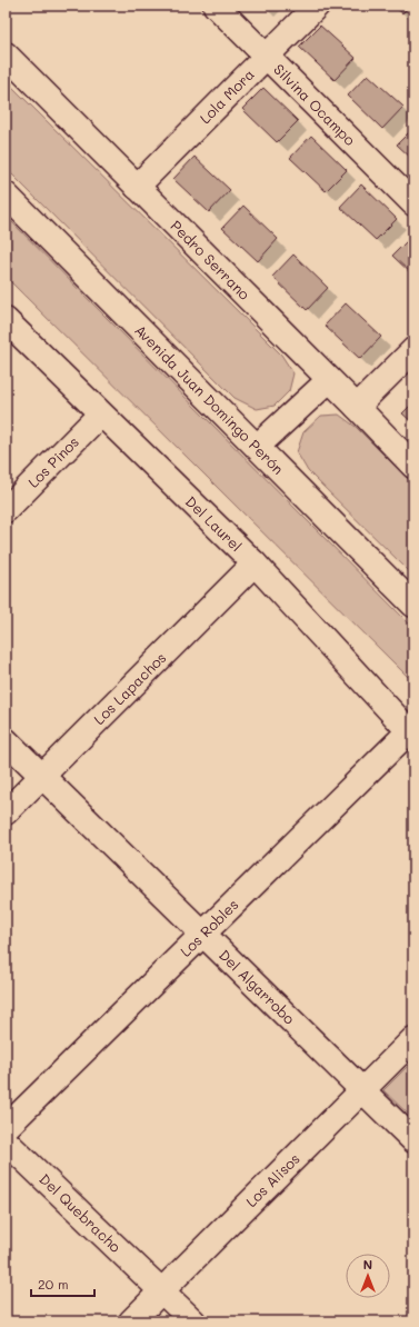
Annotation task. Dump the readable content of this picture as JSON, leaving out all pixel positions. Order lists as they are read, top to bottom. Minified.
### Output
{"streets":{"street":["Lola Mora","Silvina Ocampo","Pedro Serrano","Avenida Juan Domingo Perón","Los Pinos","Del Laurel","Los Lapachos","Los Robles","Del Algarrobo","Los Alisos","Del Quebracho"]},"crossings":[["Lola Mora","Silvina Ocampo"],["Lola Mora","Pedro Serrano"],["Los Pinos","Del Laurel"],["Del Laurel","Los Lapachos"],["Del Laurel","Los Robles"],["Los Lapachos","Del Algarrobo"],["Los Robles","Del Algarrobo"],["Del Algarrobo","Los Alisos"],["Los Alisos","Del Quebracho"]],"scale_bar":"20 m","north":"top"}
